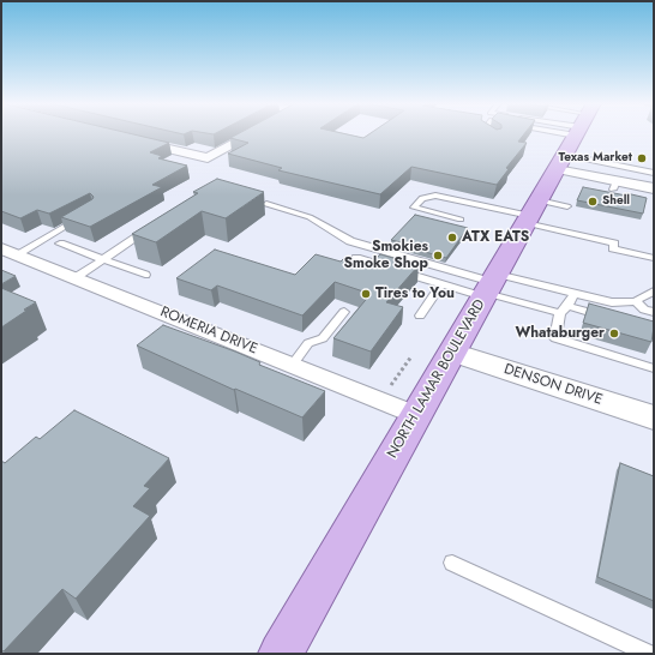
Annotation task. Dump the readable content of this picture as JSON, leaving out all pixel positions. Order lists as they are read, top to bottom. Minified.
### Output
{"streets":{"main road":["NORTH LAMAR BOULEVARD"],"street":["ROMERIA DRIVE","DENSON DRIVE"]},"crossings":[["ROMERIA DRIVE","NORTH LAMAR BOULEVARD"],["NORTH LAMAR BOULEVARD","DENSON DRIVE"]],"places":["Texas Market","Shell","ATX EATS","Smokies Smoke Shop","Tires to You","Whataburger"]}
